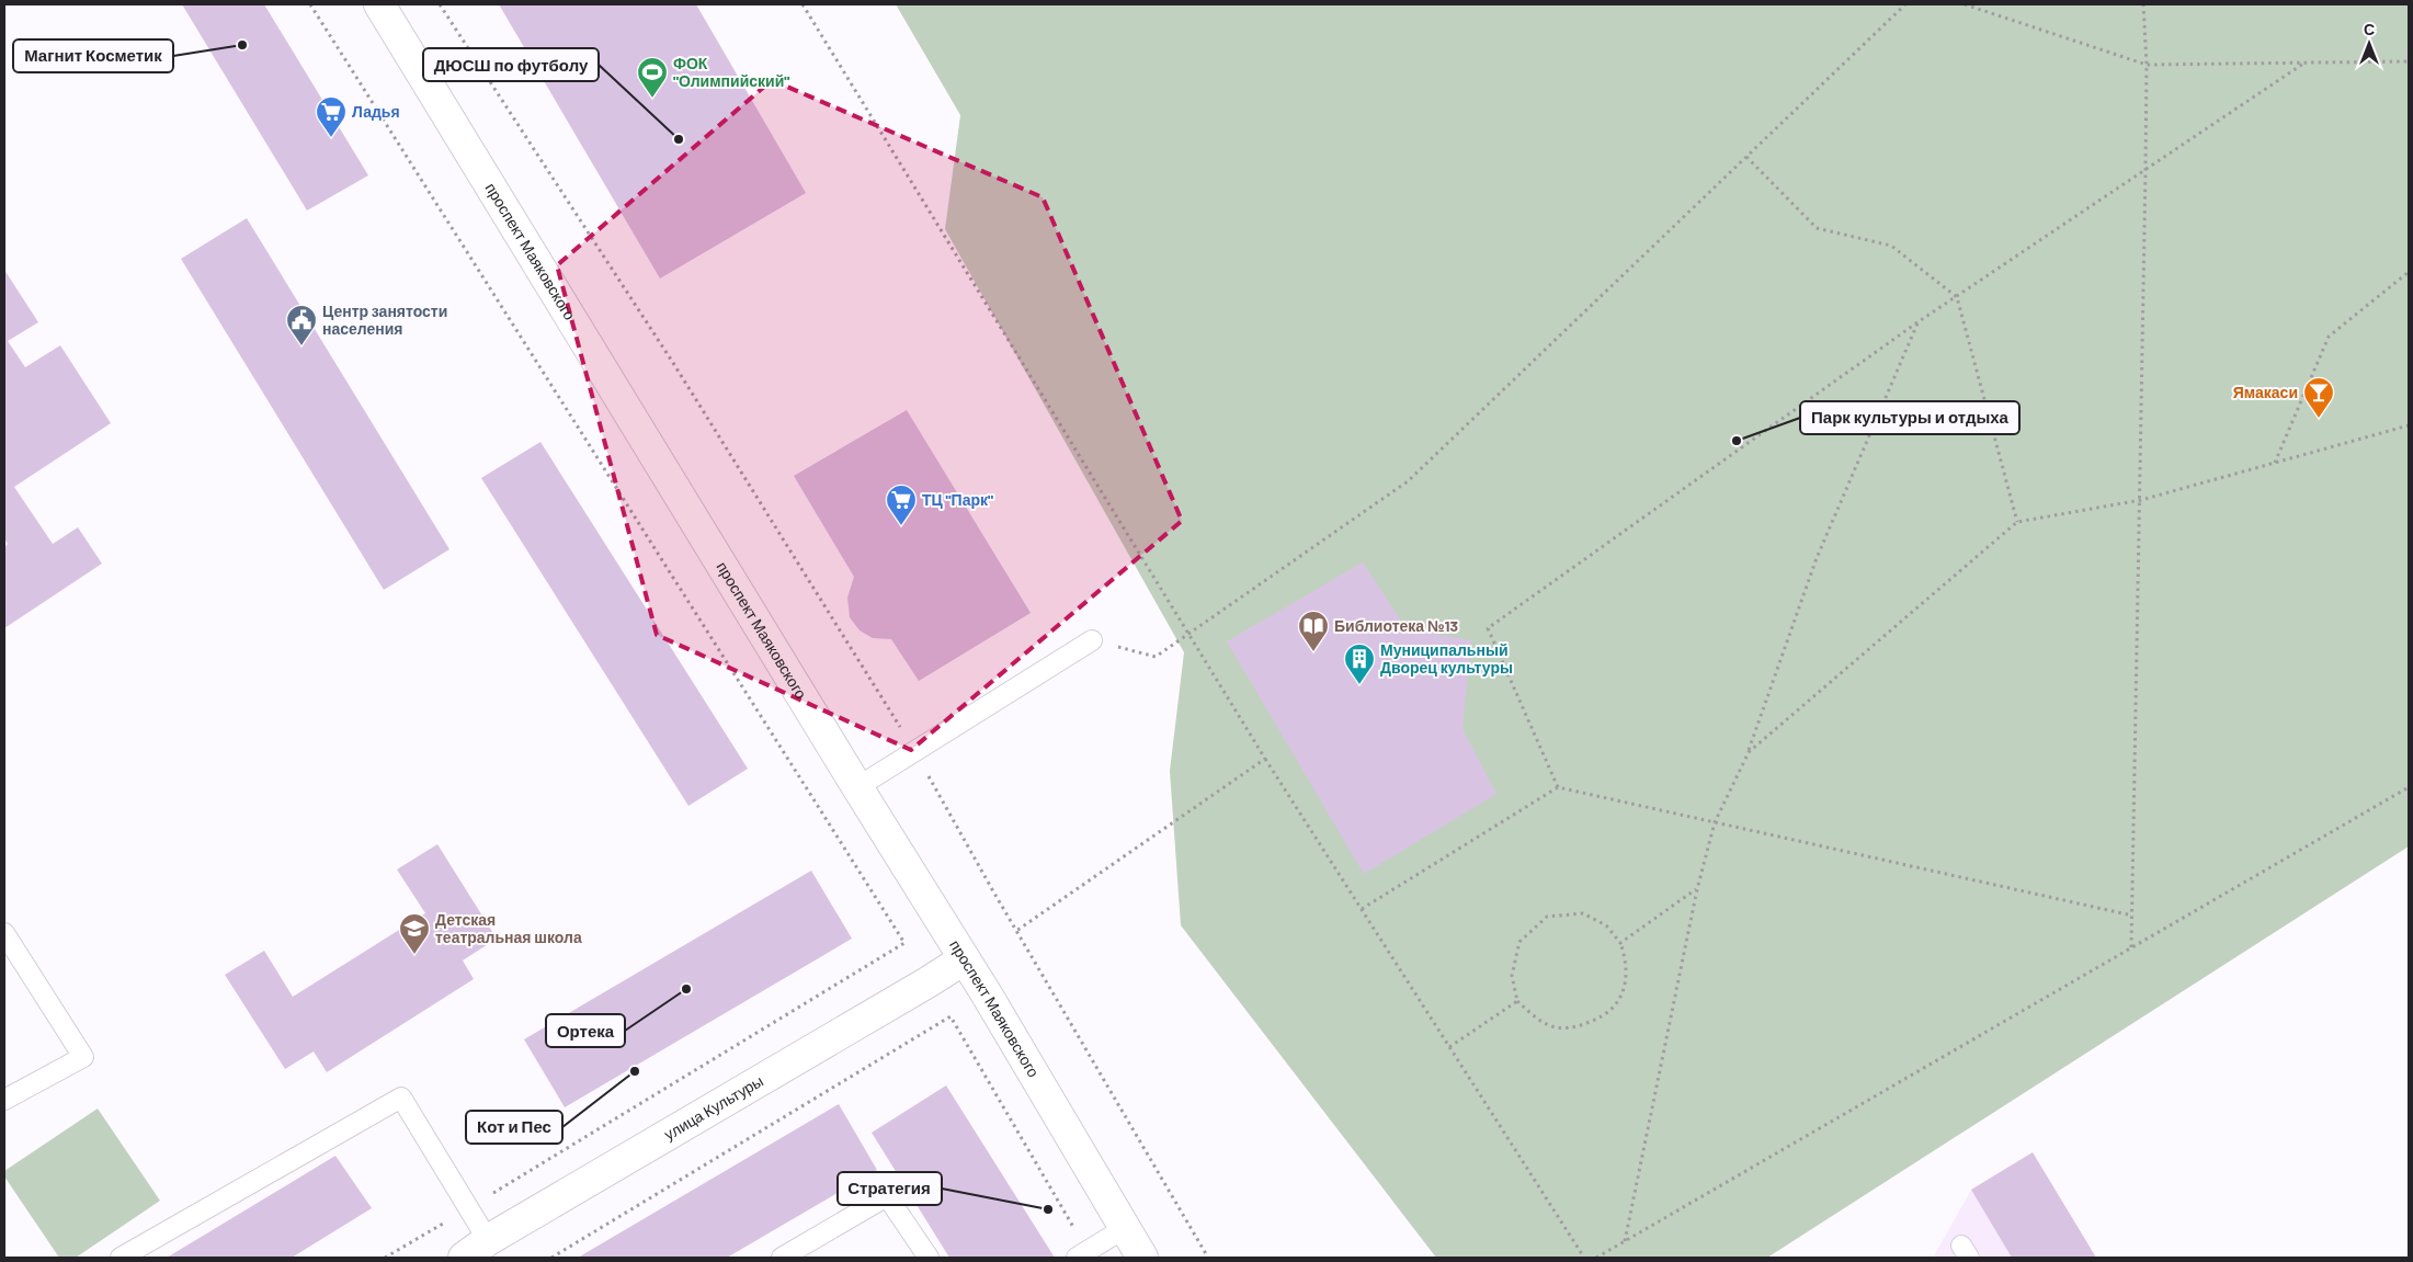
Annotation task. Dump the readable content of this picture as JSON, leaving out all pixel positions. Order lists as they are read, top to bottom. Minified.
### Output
{"streets":{"street":["проспект Маяковского","улица Культуры"]},"crossings":[["проспект Маяковского","улица Культуры"]],"places":{"other":["Магнит Косметик","ДЮСШ по футболу","Парк культуры и отдыха","Ортека","Кот и Пес","Стратегия"],"sports":["ФОК \"Олимпийский\""],"supermarket":["Ладья","ТЦ \"Парк\""],"public building":["Центр занятости населения"],"bar":["Ямакаси"],"library":["Библиотека №13"],"building":["Муниципальный Дворец культуры"],"school or university":["Детская театральная школа"]},"north":"top"}
